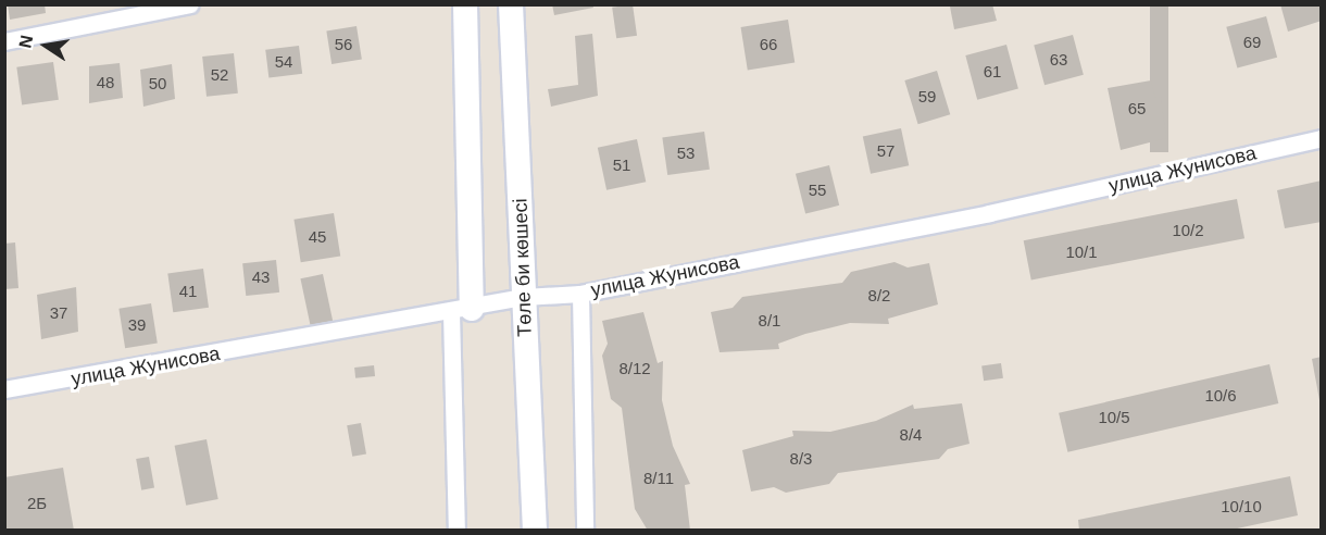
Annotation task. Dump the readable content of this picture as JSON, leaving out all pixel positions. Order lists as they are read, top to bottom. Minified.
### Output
{"streets":{"main road":["Төле би көшесі"],"street":["улица Жунисова"]},"crossings":[["улица Жунисова","Төле би көшесі"]],"house_numbers":["69","56","66","63","54","61","52","48","50","59","65","57","53","51","55","10/2","45","10/1","43","41","8/2","37","8/1","39","8/12","10/6","10/5","8/4","8/3","8/11","2Б","10/10"],"north":"left"}
